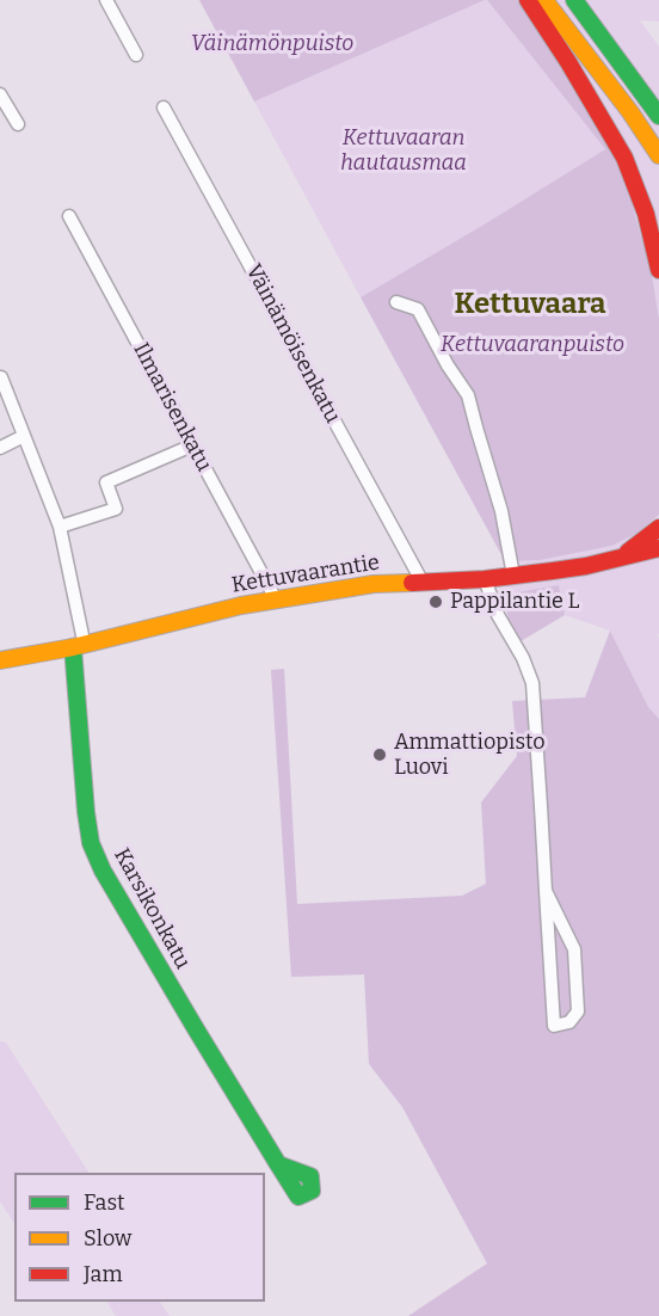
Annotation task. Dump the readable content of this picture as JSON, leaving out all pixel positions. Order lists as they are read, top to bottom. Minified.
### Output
{"streets":{"main road":["Kettuvaarantie","Karsikonkatu"],"street":["Väinämöisenkatu","Ilmarisenkatu"]},"crossings":[["Väinämöisenkatu","Kettuvaarantie"],["Ilmarisenkatu","Kettuvaarantie"],["Kettuvaarantie","Karsikonkatu"]],"districts":["Kettuvaara"],"parks":["Väinämönpuisto","Kettuvaaran hautausmaa","Kettuvaaranpuisto"],"places":["Pappilantie L","Ammattiopisto Luovi"],"legend":["Fast","Slow","Jam"]}
